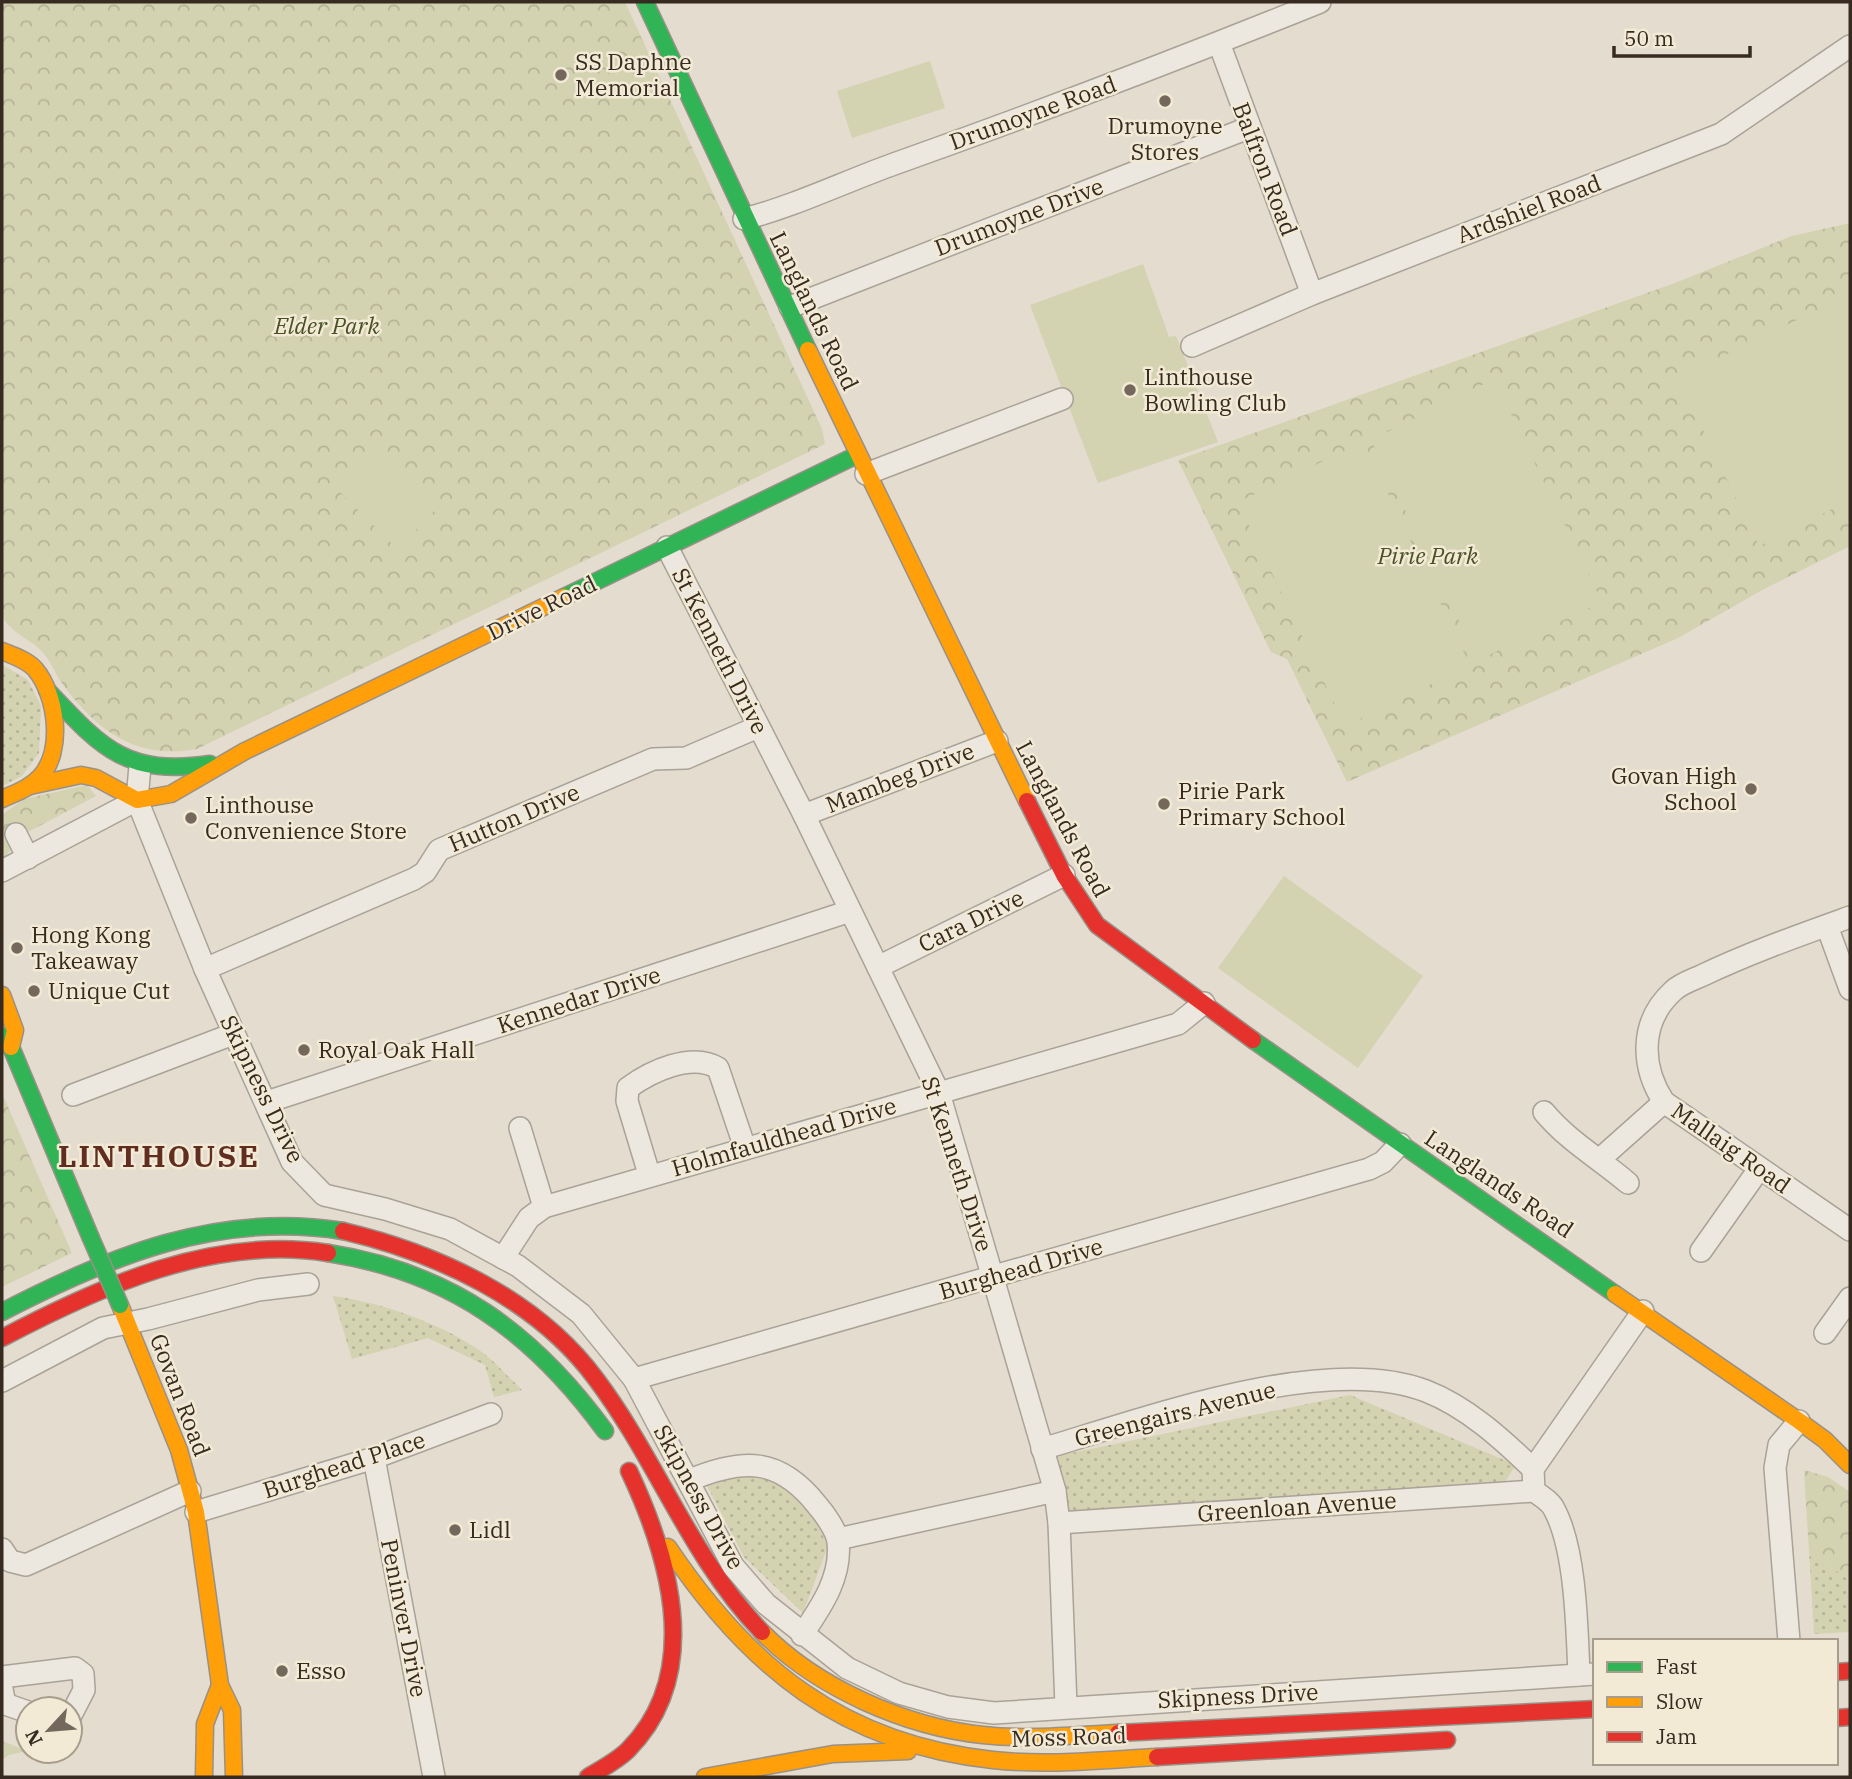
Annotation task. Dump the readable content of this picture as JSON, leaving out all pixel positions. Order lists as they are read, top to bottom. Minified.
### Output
{"streets":{"street":["Drumoyne Road","Balfron Road","Ardshiel Road","Drumoyne Drive","Langlands Road","Drive Road","St Kenneth Drive","Mambeg Drive","Hutton Drive","Cara Drive","Kennedar Drive","Skipness Drive","Holmfauldhead Drive","Mallaig Road","Burghead Drive","Govan Road","Greengairs Avenue","Burghead Place","Greenloan Avenue","Peninver Drive","Moss Road"]},"crossings":[["Drumoyne Road","Balfron Road"],["Drumoyne Road","Langlands Road"],["Balfron Road","Ardshiel Road"],["Balfron Road","Drumoyne Drive"],["Drumoyne Drive","Langlands Road"],["Langlands Road","Drive Road"],["Langlands Road","Mambeg Drive"],["Langlands Road","Cara Drive"],["Langlands Road","Holmfauldhead Drive"],["Langlands Road","Burghead Drive"],["Drive Road","St Kenneth Drive"],["Drive Road","Skipness Drive"],["St Kenneth Drive","Mambeg Drive"],["St Kenneth Drive","Hutton Drive"],["St Kenneth Drive","Cara Drive"],["St Kenneth Drive","Kennedar Drive"],["St Kenneth Drive","Skipness Drive"],["St Kenneth Drive","Holmfauldhead Drive"],["St Kenneth Drive","Burghead Drive"],["St Kenneth Drive","Greengairs Avenue"],["St Kenneth Drive","Greenloan Avenue"],["Hutton Drive","Skipness Drive"],["Kennedar Drive","Skipness Drive"],["Skipness Drive","Holmfauldhead Drive"],["Skipness Drive","Burghead Drive"],["Govan Road","Burghead Place"],["Burghead Place","Peninver Drive"]],"districts":["LINTHOUSE"],"parks":["Elder Park","Pirie Park"],"places":["SS Daphne Memorial","Drumoyne Stores","Linthouse Bowling Club","Govan High School","Pirie Park Primary School","Linthouse Convenience Store","Hong Kong Takeaway","Unique Cut","Royal Oak Hall","Lidl","Esso"],"legend":["Fast","Slow","Jam"],"scale_bar":"50 m","north":"bottom left"}
